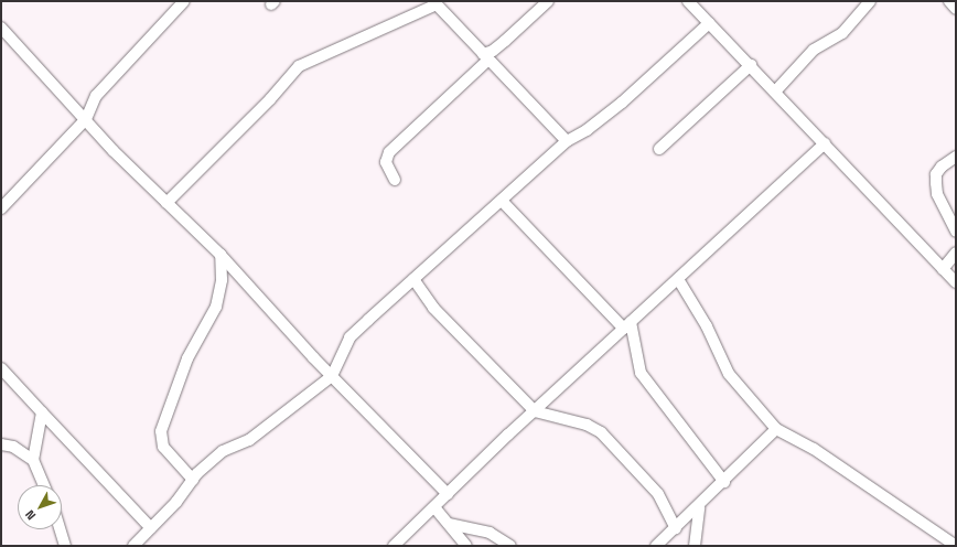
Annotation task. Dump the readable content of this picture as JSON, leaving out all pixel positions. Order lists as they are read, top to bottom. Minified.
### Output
{"north":"bottom left"}
